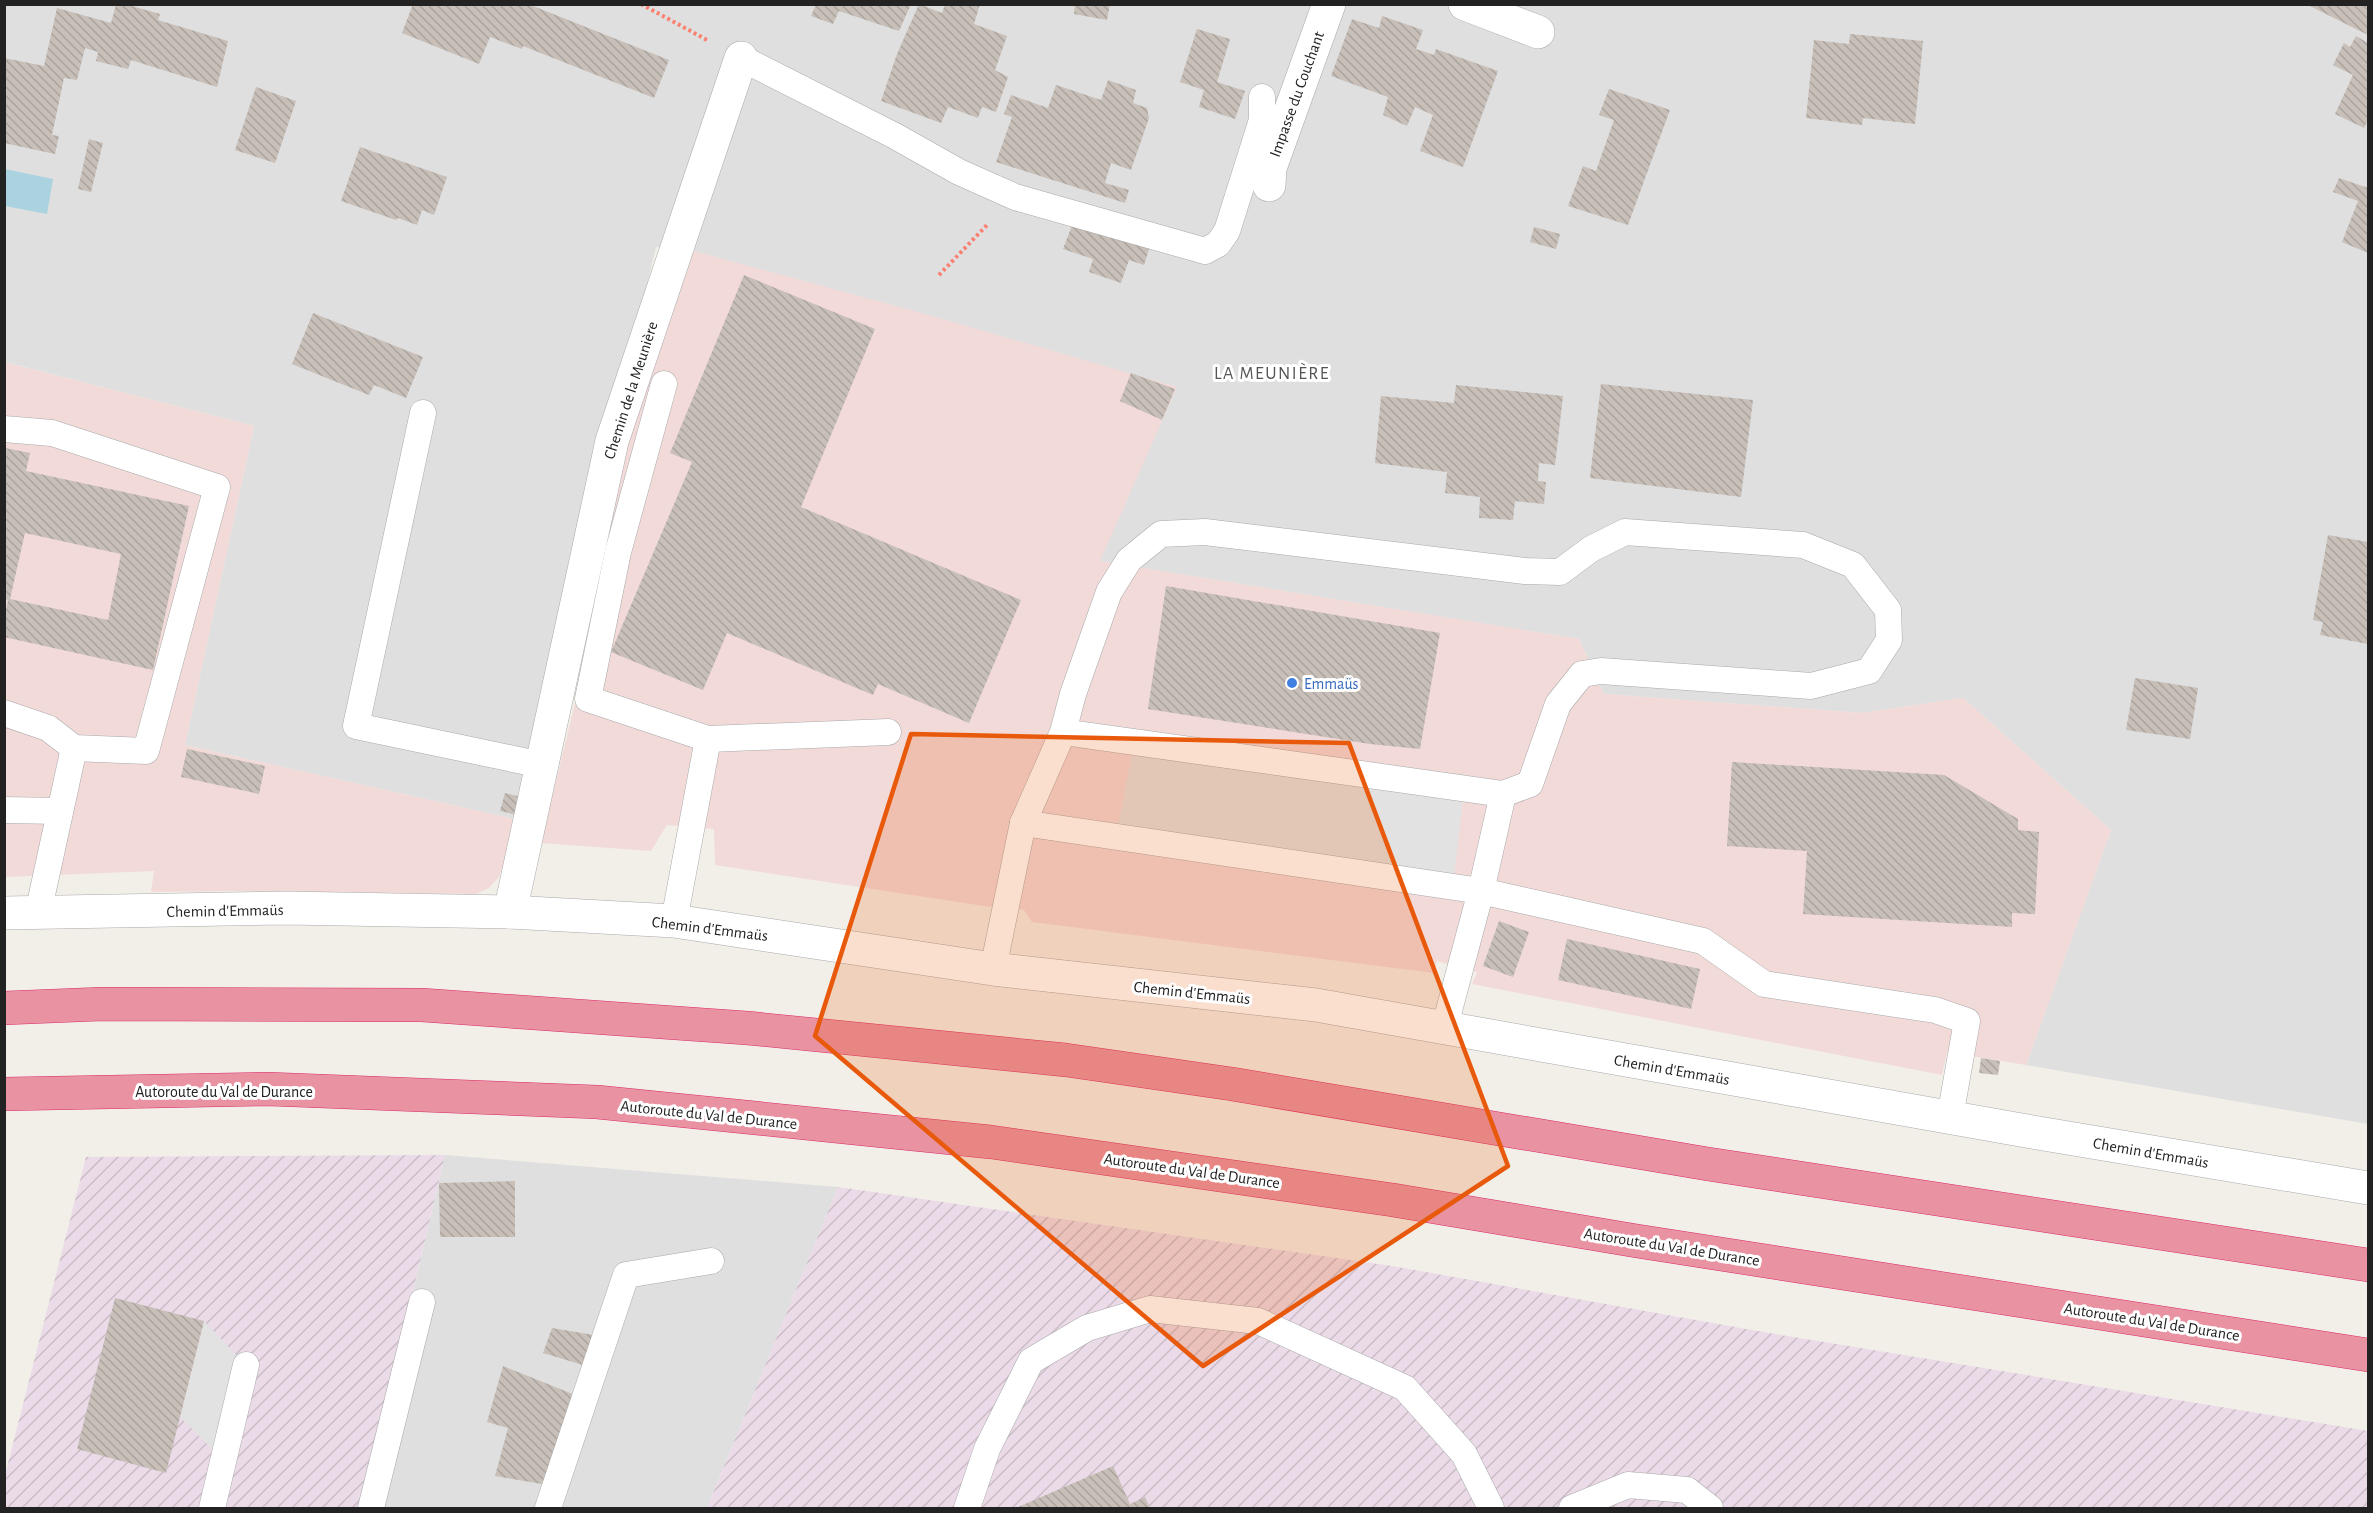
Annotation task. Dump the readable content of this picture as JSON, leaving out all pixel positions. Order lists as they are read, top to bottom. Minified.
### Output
{"streets":{"highway":["Autoroute du Val de Durance"],"street":["Impasse du Couchant","Chemin de la Meunière","Chemin d'Emmaüs"]},"crossings":[["Chemin de la Meunière","Chemin d'Emmaüs"]],"districts":["LA MEUNIÈRE"],"places":["Emmaüs"]}
